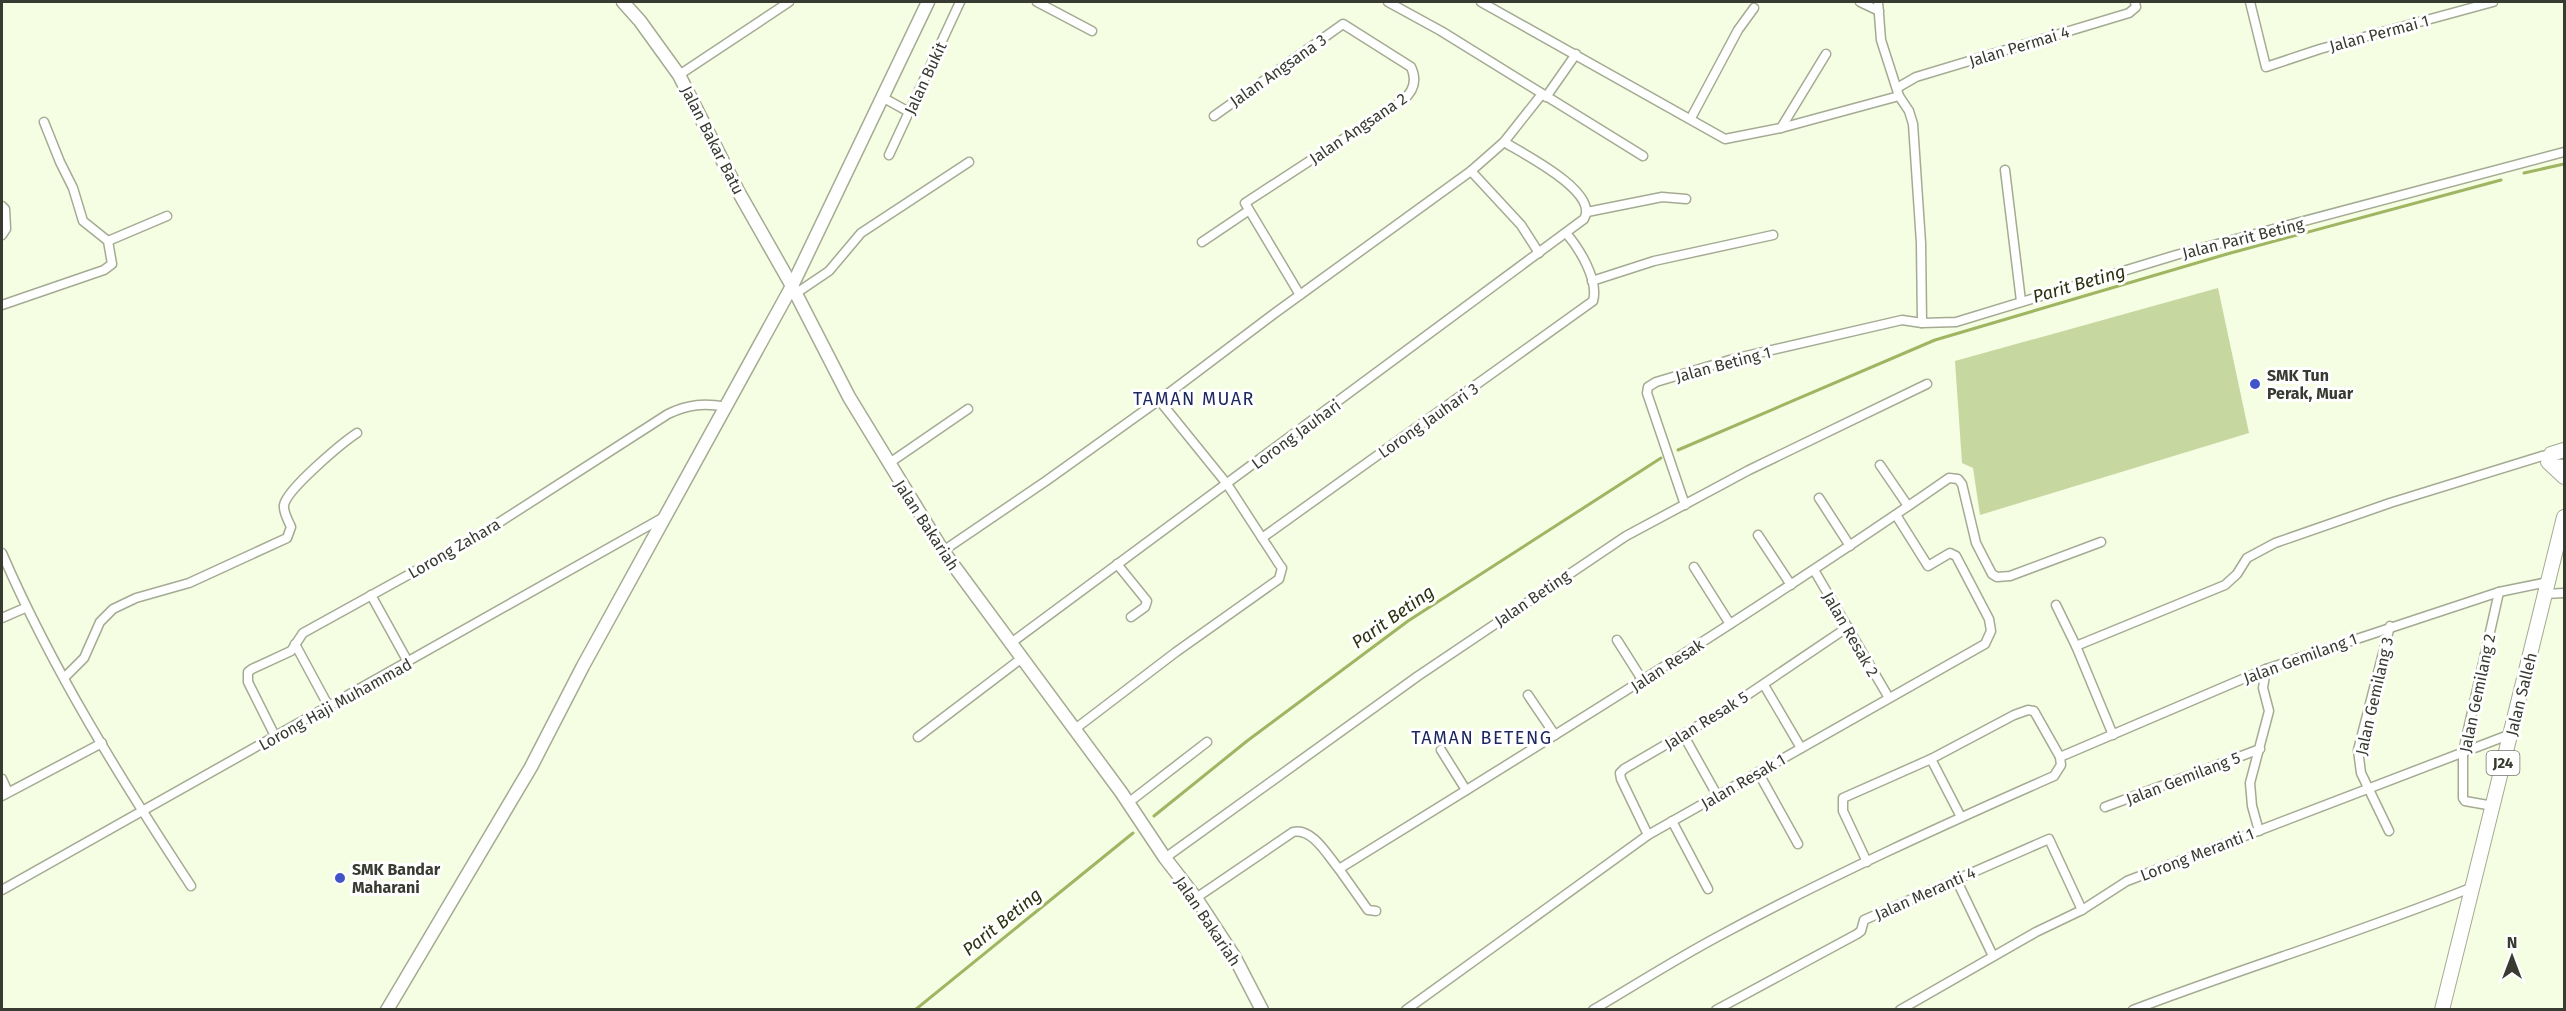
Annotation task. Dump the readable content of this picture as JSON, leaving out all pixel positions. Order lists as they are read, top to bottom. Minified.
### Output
{"streets":{"main road":["Jalan Bakar Batu","Jalan Bakariah","Jalan Salleh","J24"],"street":["Jalan Permai 1","Jalan Permai 4","Jalan Angsana 3","Jalan Bukit","Jalan Angsana 2","Jalan Parit Beting","Jalan Beting 1","Lorong Jauhari 3","Lorong Jauhari","Lorong Zahara","Jalan Beting","Jalan Resak 2","Jalan Gemilang 1","Jalan Resak","Jalan Gemilang 2","Jalan Gemilang 3","Lorong Haji Muhammad","Jalan Resak 5","Jalan Gemilang 5","Jalan Resak 1","Lorong Meranti 1","Jalan Meranti 4"]},"crossings":[["Jalan Angsana 3","Jalan Angsana 2"],["Jalan Bakar Batu","Jalan Bakariah"],["Jalan Parit Beting","Jalan Beting 1"],["Jalan Beting 1","Jalan Beting"],["Lorong Jauhari","Jalan Bakariah"],["Jalan Bakariah","Jalan Beting"],["Lorong Zahara","Lorong Haji Muhammad"],["Jalan Resak 2","Jalan Resak"],["Jalan Resak 2","Jalan Resak 5"],["Jalan Resak 2","Jalan Resak 1"],["Jalan Gemilang 1","Jalan Gemilang 2"],["Jalan Gemilang 1","Jalan Salleh"],["Jalan Gemilang 1","Jalan Gemilang 3"],["Jalan Resak","Jalan Resak 1"],["Jalan Gemilang 2","Jalan Salleh"],["Jalan Gemilang 2","Lorong Meranti 1"],["Jalan Salleh","Lorong Meranti 1"],["Jalan Gemilang 3","Lorong Meranti 1"],["Jalan Resak 5","Jalan Resak 1"],["Lorong Meranti 1","Jalan Meranti 4"]],"districts":["TAMAN MUAR","TAMAN BETENG"],"water":["Parit Beting"],"places":["SMK Tun Perak, Muar","SMK Bandar Maharani"],"north":"top"}
